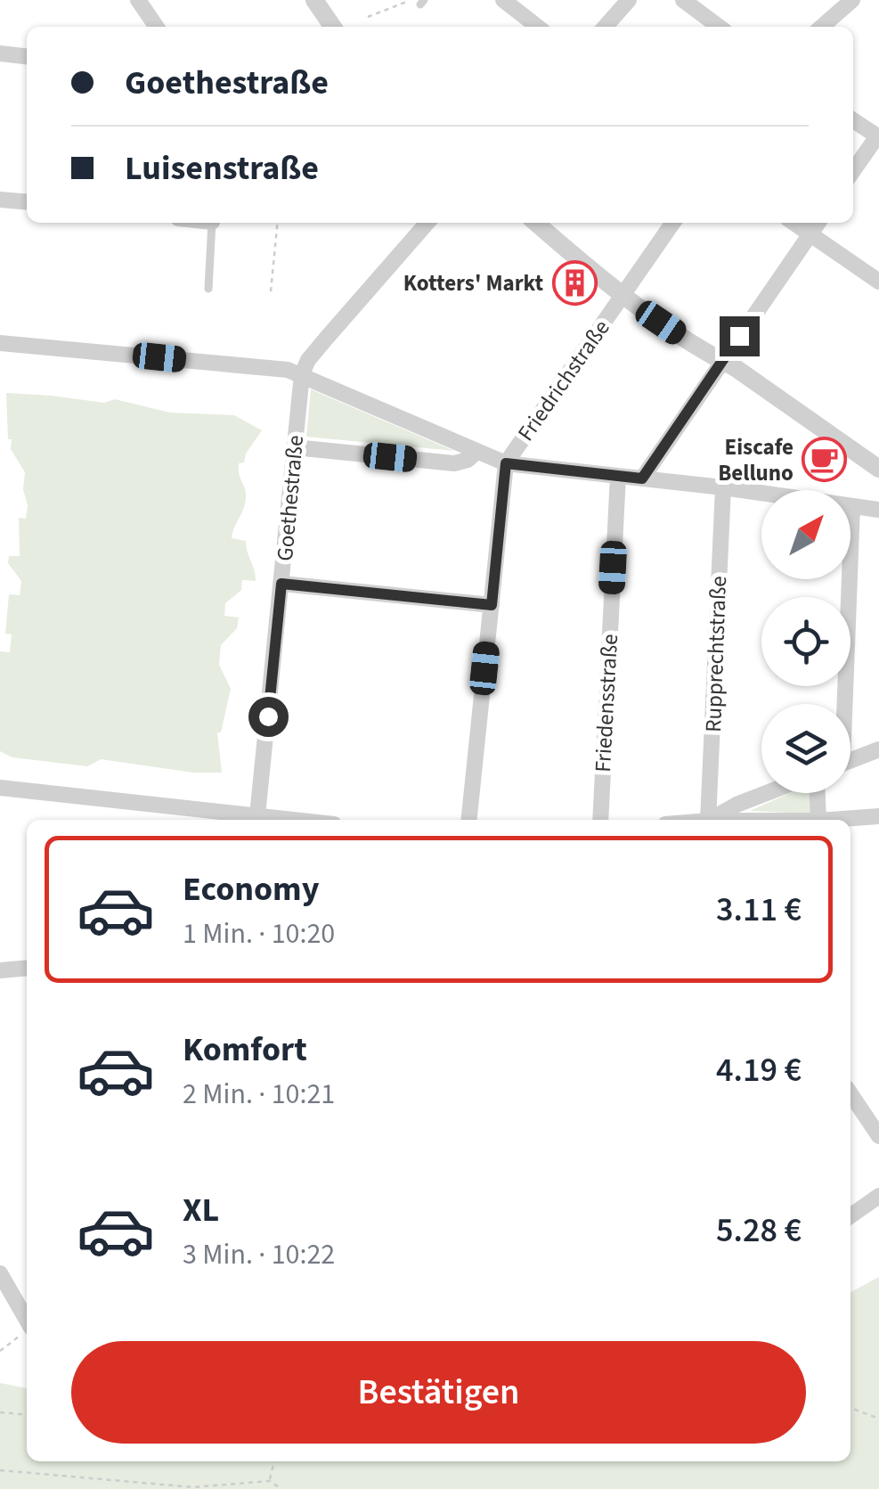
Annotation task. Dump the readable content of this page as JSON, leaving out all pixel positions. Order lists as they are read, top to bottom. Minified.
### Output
{"streets":{"street":["Friedrichstraße","Goethestraße","Rupprechtstraße","Friedensstraße"]},"places":{"building":["Kotters' Markt"],"cafe":["Eiscafe Belluno"]},"north":"top right","page":{"banner":["Goethestraße","Luisenstraße"],"list":[{"name":"Economy","note":"1 Min. · 10:20","value":"3.11 €"},{"name":"Komfort","note":"2 Min. · 10:21","value":"4.19 €"},{"name":"XL","note":"3 Min. · 10:22","value":"5.28 €"}],"buttons":"Bestätigen"}}
